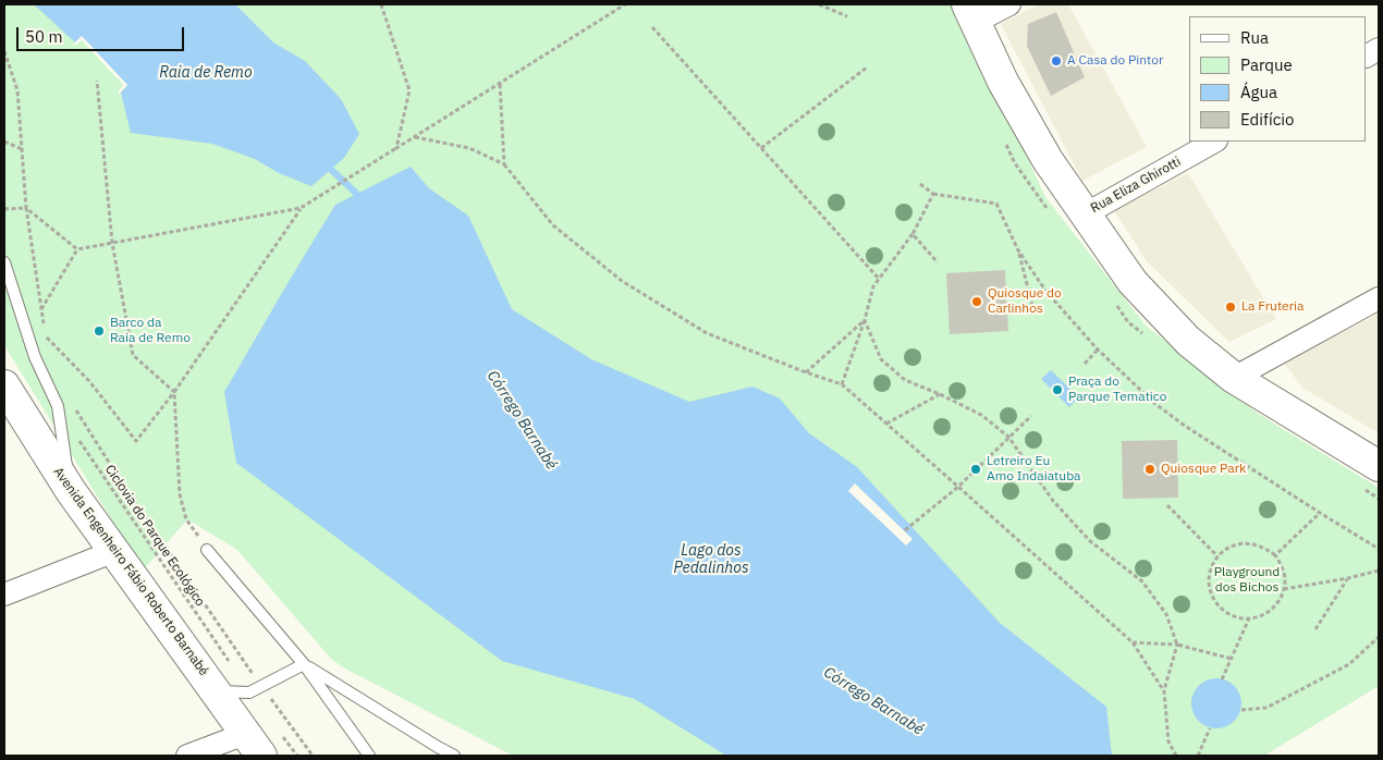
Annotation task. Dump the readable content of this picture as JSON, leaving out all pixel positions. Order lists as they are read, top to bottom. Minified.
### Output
{"streets":{"main road":["Avenida Engenheiro Fábio Roberto Barnabé"],"street":["Rua Eliza Ghirotti"],"path":["Ciclovia do Parque Ecológico"]},"water":["Raia de Remo","Córrego Barnabé","Lago dos Pedalinhos"],"parks":["Playground dos Bichos"],"places":["A Casa do Pintor","Quiosque do Carlinhos","La Fruteria","Barco da Raia de Remo","Praça do Parque Tematico","Letreiro Eu Amo Indaiatuba","Quiosque Park"],"legend":["Rua","Parque","Água","Edifício"],"scale_bar":"50 m"}
